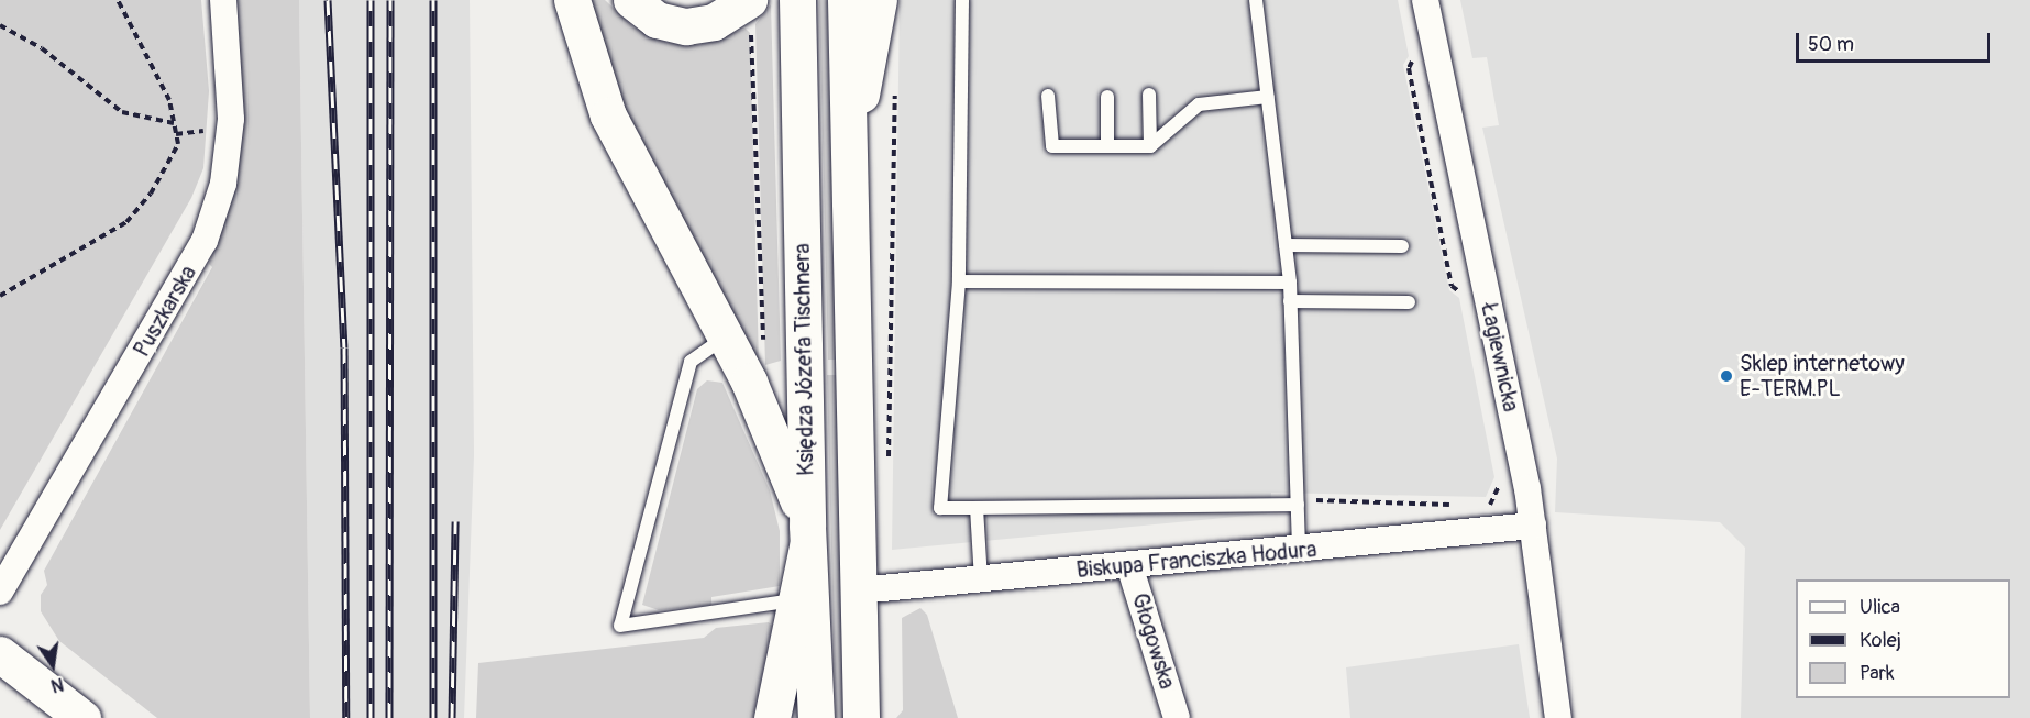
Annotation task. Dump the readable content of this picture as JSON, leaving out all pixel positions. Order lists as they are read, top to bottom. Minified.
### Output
{"streets":{"main road":["Księdza Józefa Tischnera"],"street":["Puszkarska","Łagiewnicka","Biskupa Franciszka Hodura","Głogowska"]},"crossings":[["Łagiewnicka","Biskupa Franciszka Hodura"],["Biskupa Franciszka Hodura","Głogowska"]],"places":["Sklep internetowy E-TERM.PL"],"legend":["Ulica","Kolej","Park"],"scale_bar":"50 m","north":"bottom"}
